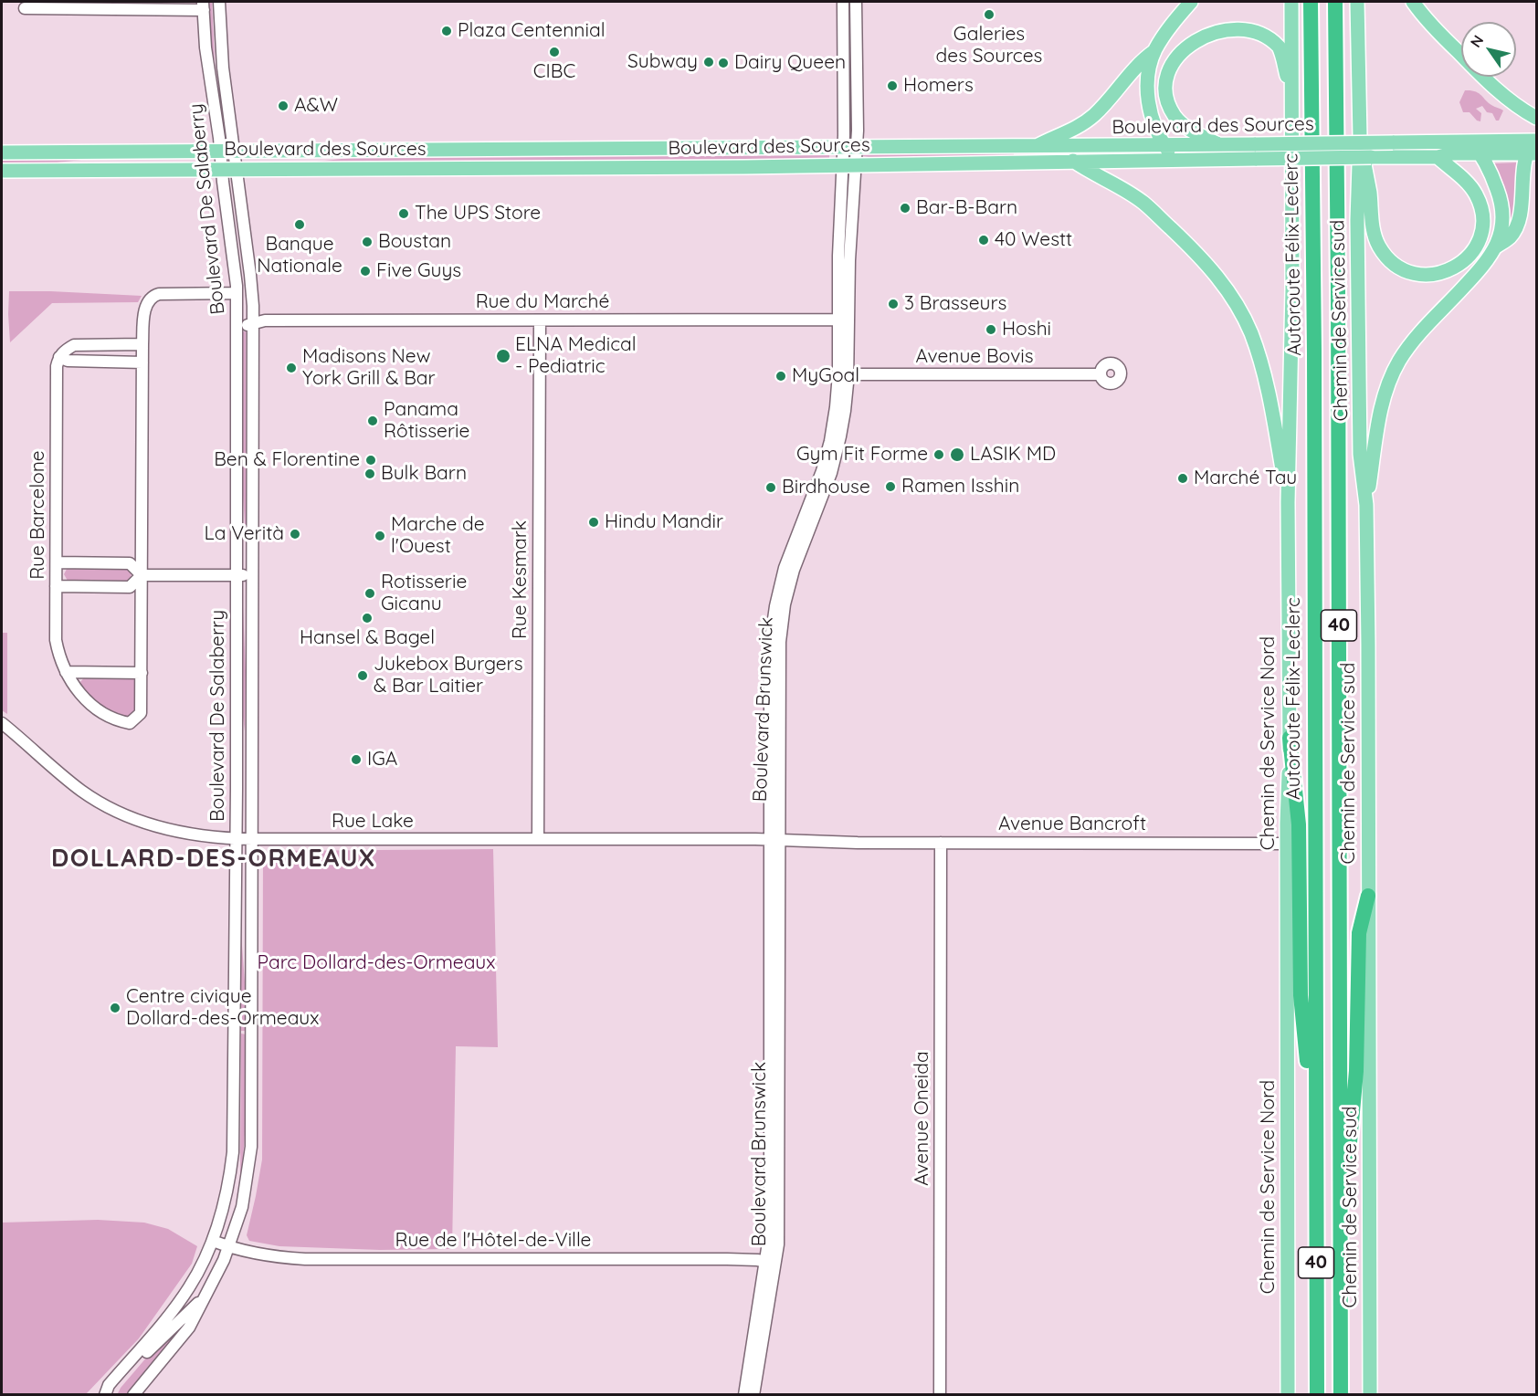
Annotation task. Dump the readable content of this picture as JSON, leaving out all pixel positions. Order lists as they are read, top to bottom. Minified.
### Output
{"streets":{"highway":["Autoroute Félix-Leclerc","40"],"main road":["Boulevard des Sources","Chemin de Service sud","Chemin de Service Nord"],"street":["Boulevard De Salaberry","Rue du Marché","Avenue Bovis","Rue Barcelone","Rue Kesmark","Boulevard Brunswick","Rue Lake","Avenue Bancroft","Avenue Oneida","Rue de l'Hôtel-de-Ville"]},"crossings":[["Boulevard des Sources","Boulevard De Salaberry"],["Boulevard des Sources","Boulevard Brunswick"],["Boulevard De Salaberry","Rue du Marché"],["Boulevard De Salaberry","Rue Barcelone"],["Boulevard De Salaberry","Rue Lake"],["Boulevard De Salaberry","Rue de l'Hôtel-de-Ville"],["Rue du Marché","Rue Kesmark"],["Rue du Marché","Boulevard Brunswick"],["Avenue Bovis","Boulevard Brunswick"],["Rue Kesmark","Rue Lake"],["Boulevard Brunswick","Rue Lake"],["Boulevard Brunswick","Rue de l'Hôtel-de-Ville"],["Chemin de Service Nord","Avenue Bancroft"],["Rue Lake","Avenue Bancroft"],["Avenue Bancroft","Avenue Oneida"]],"districts":["DOLLARD-DES-ORMEAUX"],"parks":["Parc Dollard-des-Ormeaux"],"places":["Galeries des Sources","Plaza Centennial","CIBC","Subway","Dairy Queen","Homers","A&W","Bar-B-Barn","The UPS Store","Banque Nationale","40 Westt","Boustan","Five Guys","3 Brasseurs","Hoshi","ELNA Medical - Pediatric","Madisons New York Grill & Bar","MyGoal","Panama Rôtisserie","Gym Fit Forme","LASIK MD","Ben & Florentine","Bulk Barn","Marché Tau","Ramen Isshin","Birdhouse","Hindu Mandir","La Verità","Marche de l'Ouest","Rotisserie Gicanu","Hansel & Bagel","Jukebox Burgers & Bar Laitier","IGA","Centre civique Dollard-des-Ormeaux"],"north":"top left"}
